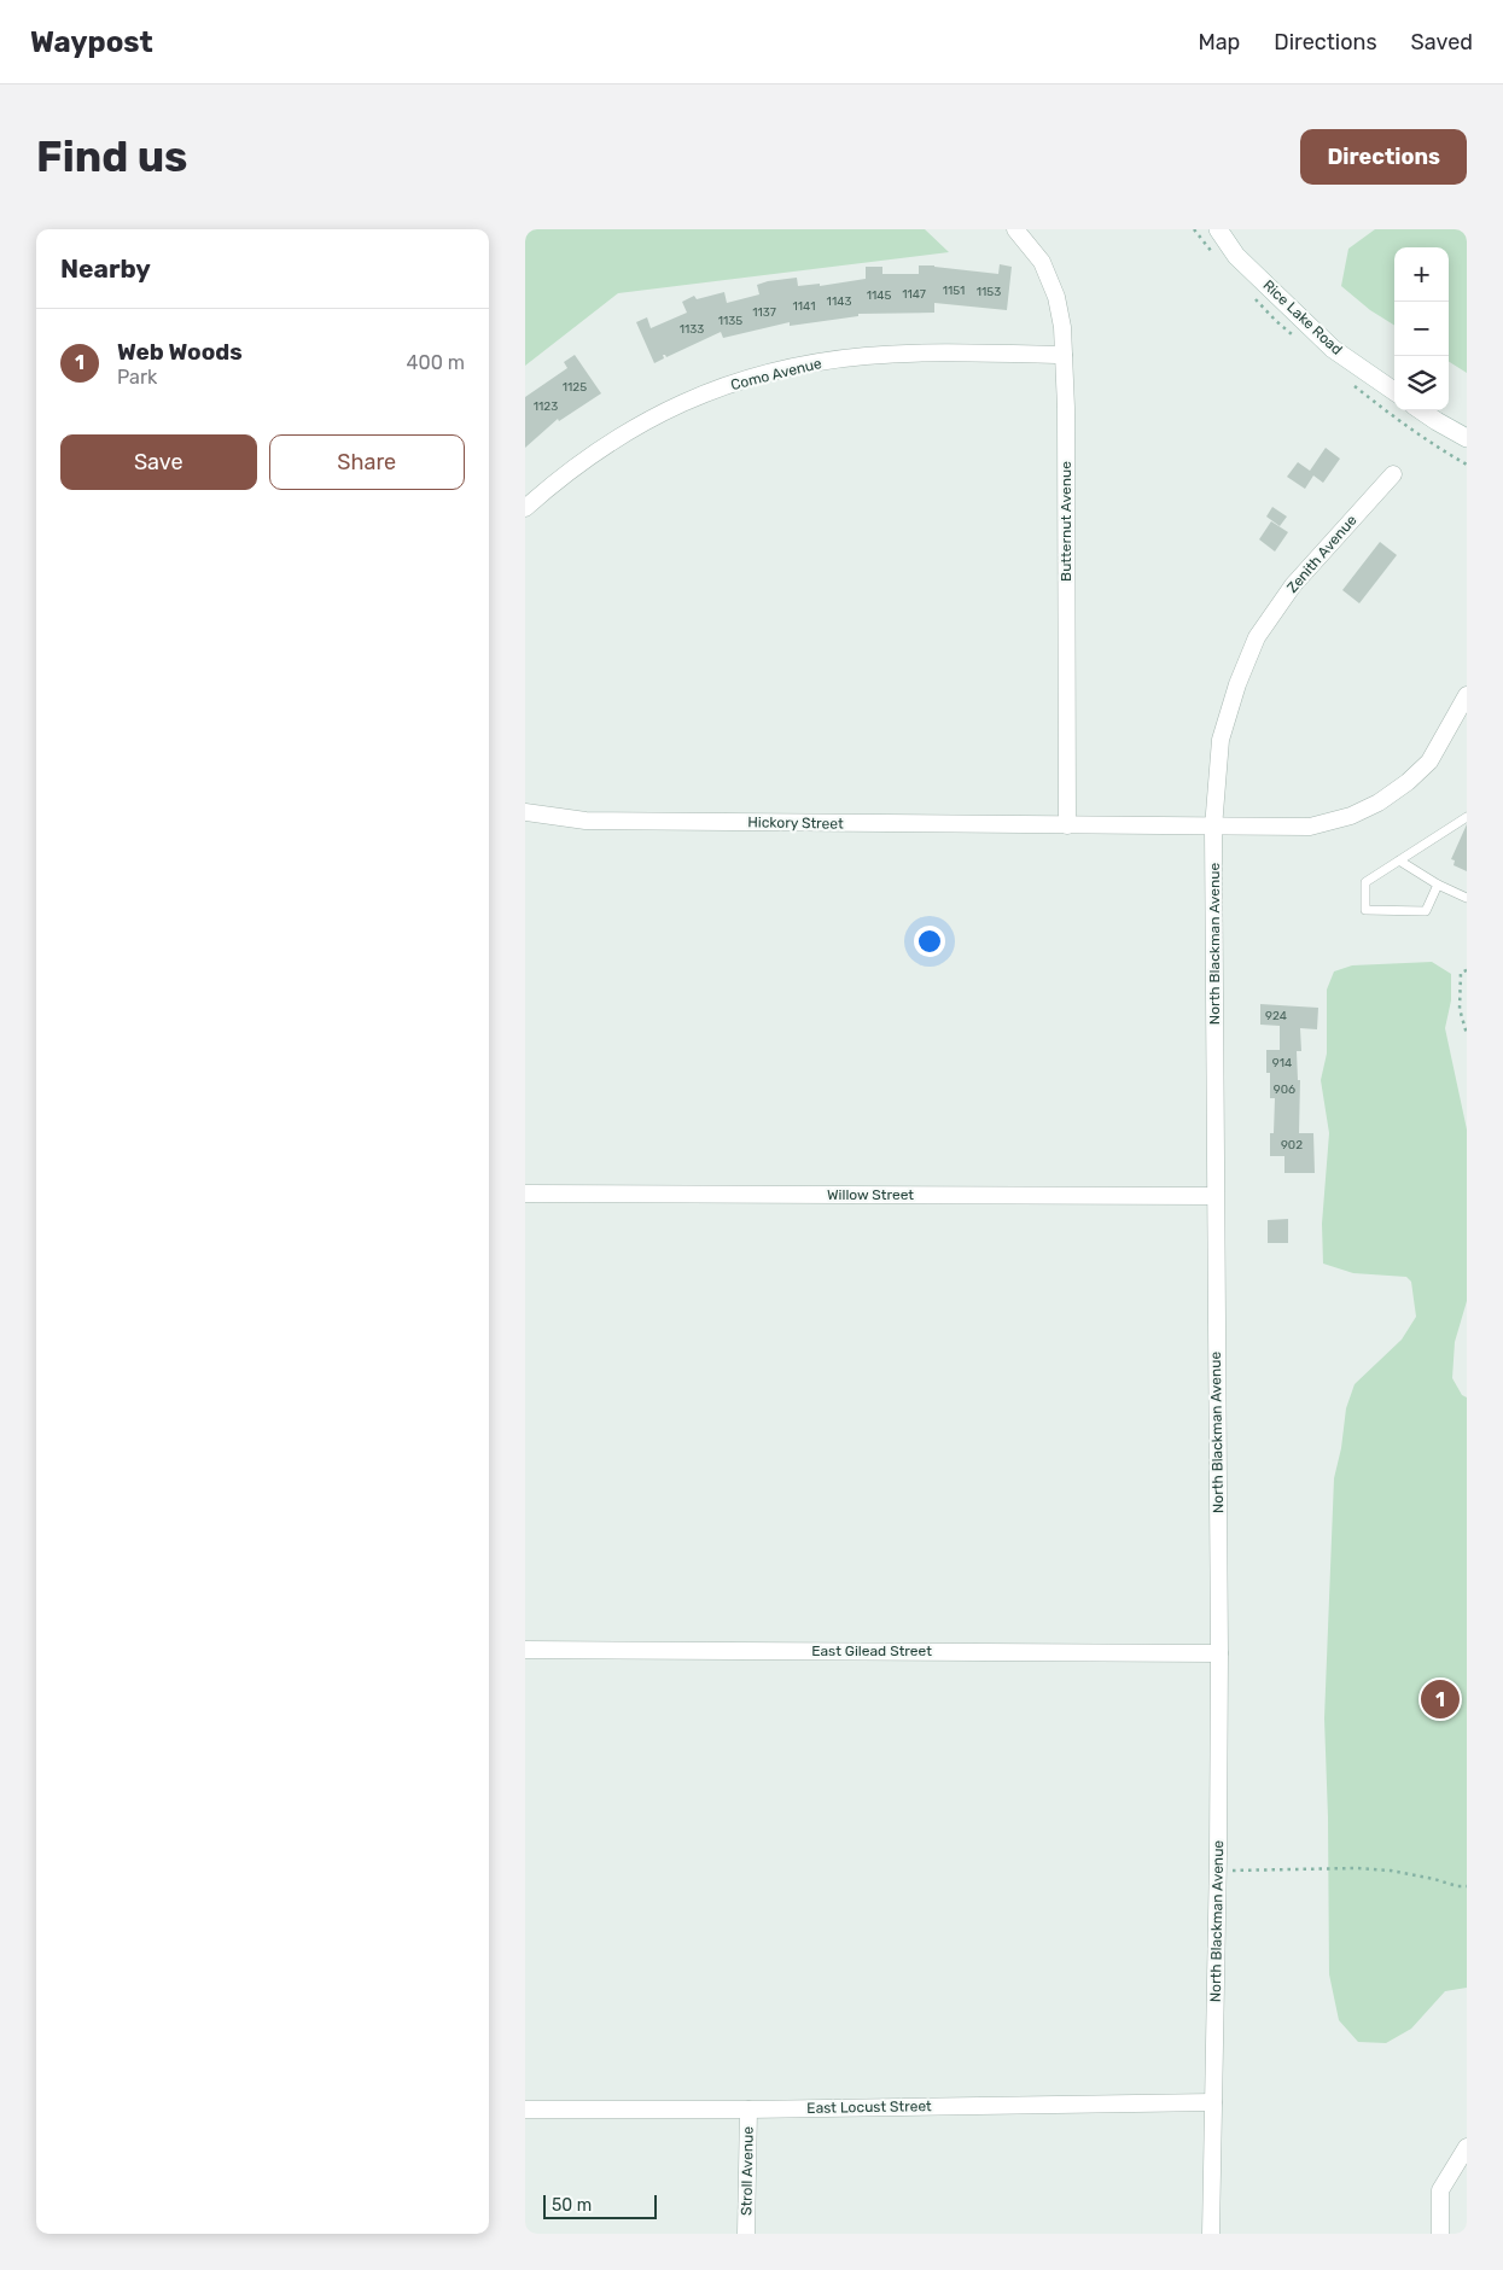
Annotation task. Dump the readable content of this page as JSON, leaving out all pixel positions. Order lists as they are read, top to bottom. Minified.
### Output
{"streets":{"main road":["Rice Lake Road"],"street":["Como Avenue","Butternut Avenue","Zenith Avenue","Hickory Street","North Blackman Avenue","Willow Street","East Gilead Street","East Locust Street","Stroll Avenue"]},"crossings":[["Como Avenue","Butternut Avenue"],["Butternut Avenue","Hickory Street"],["Zenith Avenue","North Blackman Avenue"],["Hickory Street","North Blackman Avenue"],["North Blackman Avenue","Willow Street"],["North Blackman Avenue","East Gilead Street"],["North Blackman Avenue","East Locust Street"],["East Locust Street","Stroll Avenue"]],"house_numbers":["1151","1153","1147","1145","1143","1141","1137","1135","1133","1125","1123","924","914","906","902"],"scale_bar":"50 m","page":{"header":"Waypost","nav":["Map","Directions","Saved"],"buttons":["Directions",["Save","Share"]],"title":"Find us","heading":"Nearby","map_buttons":["+","−"],"list":[{"mark":"1","name":"Web Woods","note":"Park","value":"400 m"}],"pins":"1","scale":"50 m"}}
